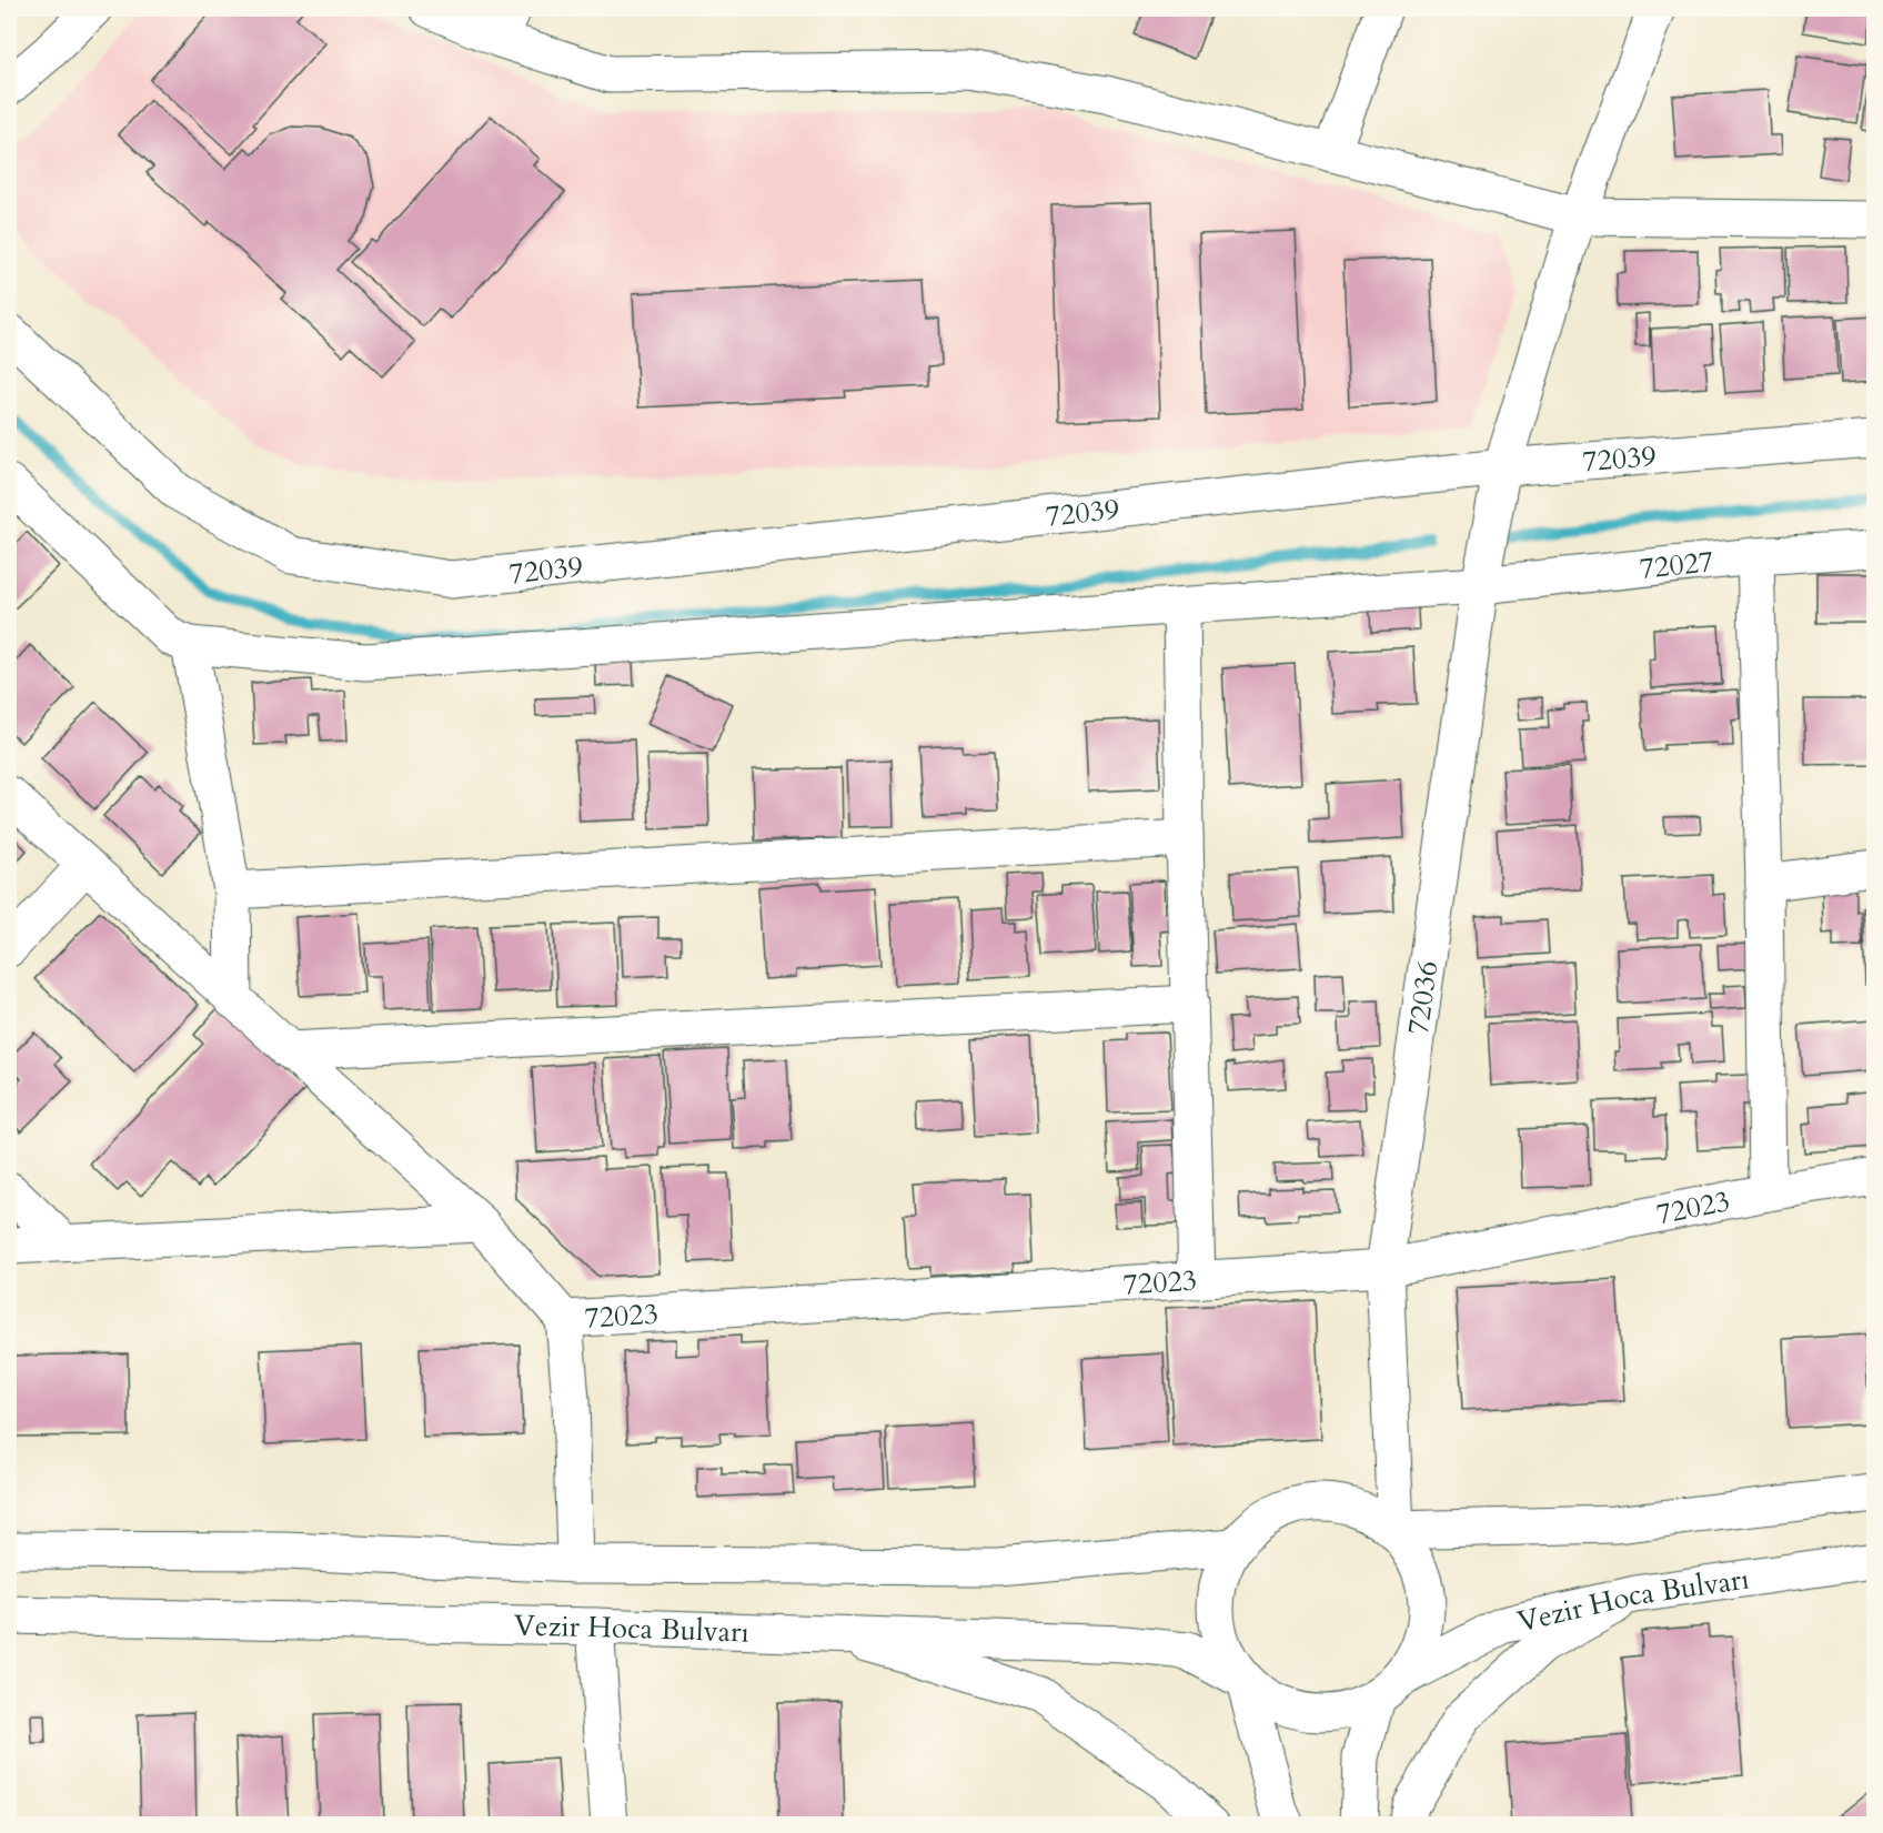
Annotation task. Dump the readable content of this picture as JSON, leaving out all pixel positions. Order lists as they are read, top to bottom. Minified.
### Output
{"streets":{"street":["72039","72027","72036","72023","Vezir Hoca Bulvarı"]},"crossings":[["72039","72036"],["72027","72036"],["72036","72023"],["72036","Vezir Hoca Bulvarı"]]}
